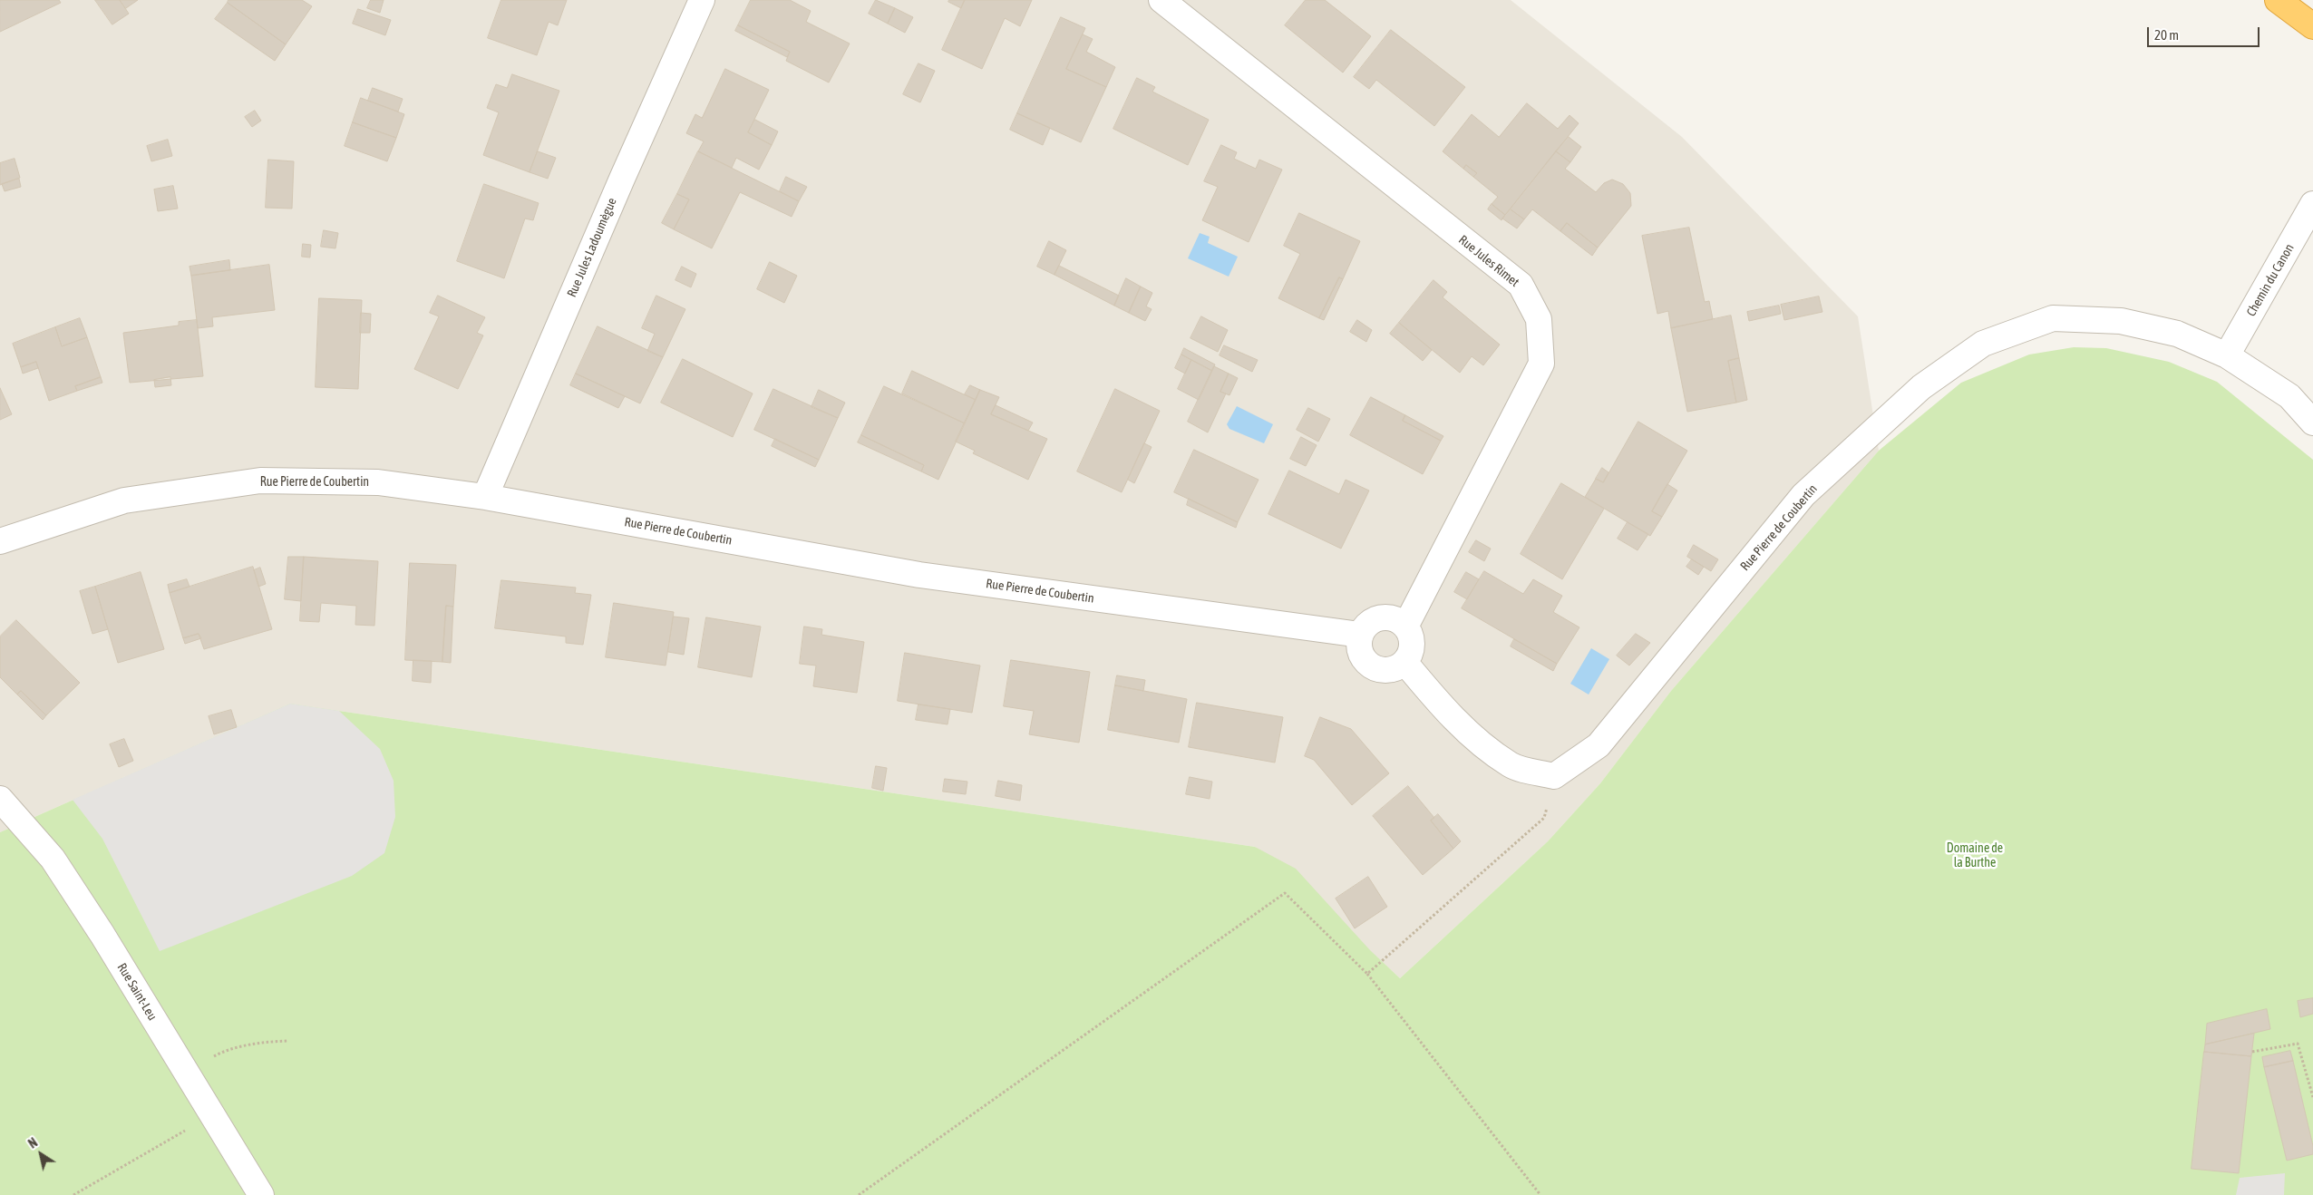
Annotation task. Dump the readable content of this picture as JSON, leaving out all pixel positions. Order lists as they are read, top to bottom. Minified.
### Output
{"streets":{"street":["Rue Jules Ladoumègue","Rue Jules Rimet","Chemin du Canon","Rue Pierre de Coubertin","Rue Saint-Leu"]},"crossings":[["Rue Jules Ladoumègue","Rue Pierre de Coubertin"],["Rue Jules Rimet","Rue Pierre de Coubertin"],["Chemin du Canon","Rue Pierre de Coubertin"]],"parks":["Domaine de la Burthe"],"scale_bar":"20 m","north":"top left"}
